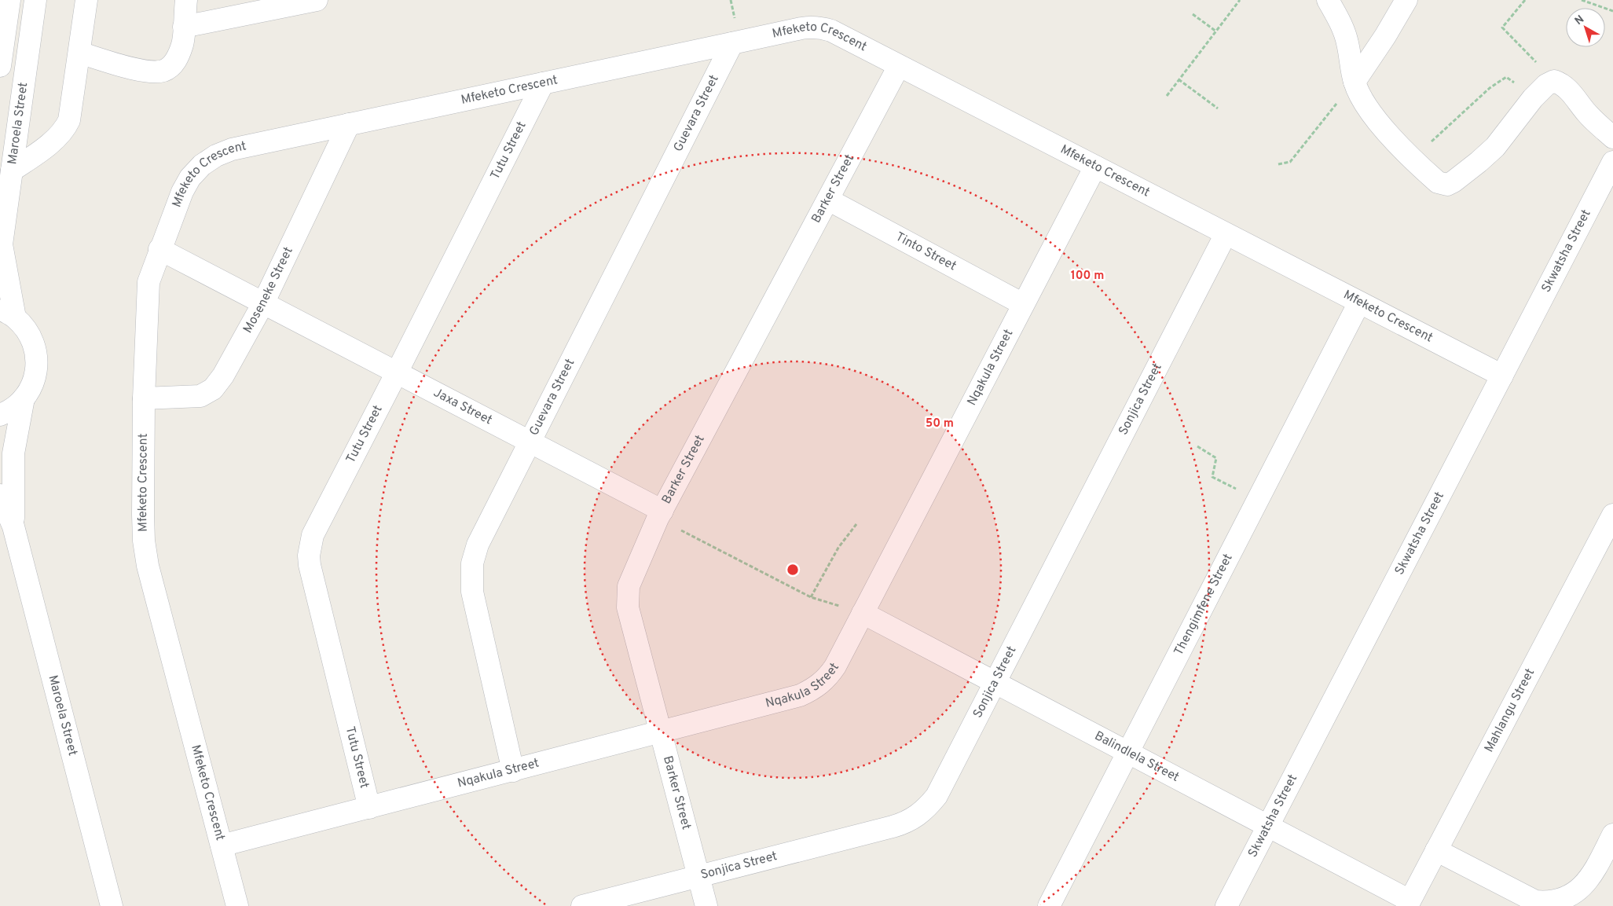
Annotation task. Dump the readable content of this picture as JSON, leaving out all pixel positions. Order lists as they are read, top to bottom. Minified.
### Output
{"streets":{"street":["Mfeketo Crescent","Guevara Street","Maroela Street","Tutu Street","Barker Street","Skwatsha Street","Tinto Street","Moseneke Street","Nqakula Street","Sonjica Street","Jaxa Street","Thengimfene Street","Mahlangu Street","Balindlela Street"]},"crossings":[["Mfeketo Crescent","Guevara Street"],["Mfeketo Crescent","Tutu Street"],["Mfeketo Crescent","Barker Street"],["Mfeketo Crescent","Skwatsha Street"],["Mfeketo Crescent","Moseneke Street"],["Mfeketo Crescent","Nqakula Street"],["Mfeketo Crescent","Sonjica Street"],["Mfeketo Crescent","Jaxa Street"],["Mfeketo Crescent","Thengimfene Street"],["Guevara Street","Nqakula Street"],["Guevara Street","Jaxa Street"],["Tutu Street","Nqakula Street"],["Tutu Street","Jaxa Street"],["Barker Street","Tinto Street"],["Barker Street","Nqakula Street"],["Barker Street","Sonjica Street"],["Barker Street","Jaxa Street"],["Skwatsha Street","Balindlela Street"],["Tinto Street","Nqakula Street"],["Moseneke Street","Jaxa Street"],["Nqakula Street","Balindlela Street"],["Sonjica Street","Balindlela Street"],["Thengimfene Street","Balindlela Street"],["Mahlangu Street","Balindlela Street"]],"north":"top left","rings":["100 m","50 m"]}
